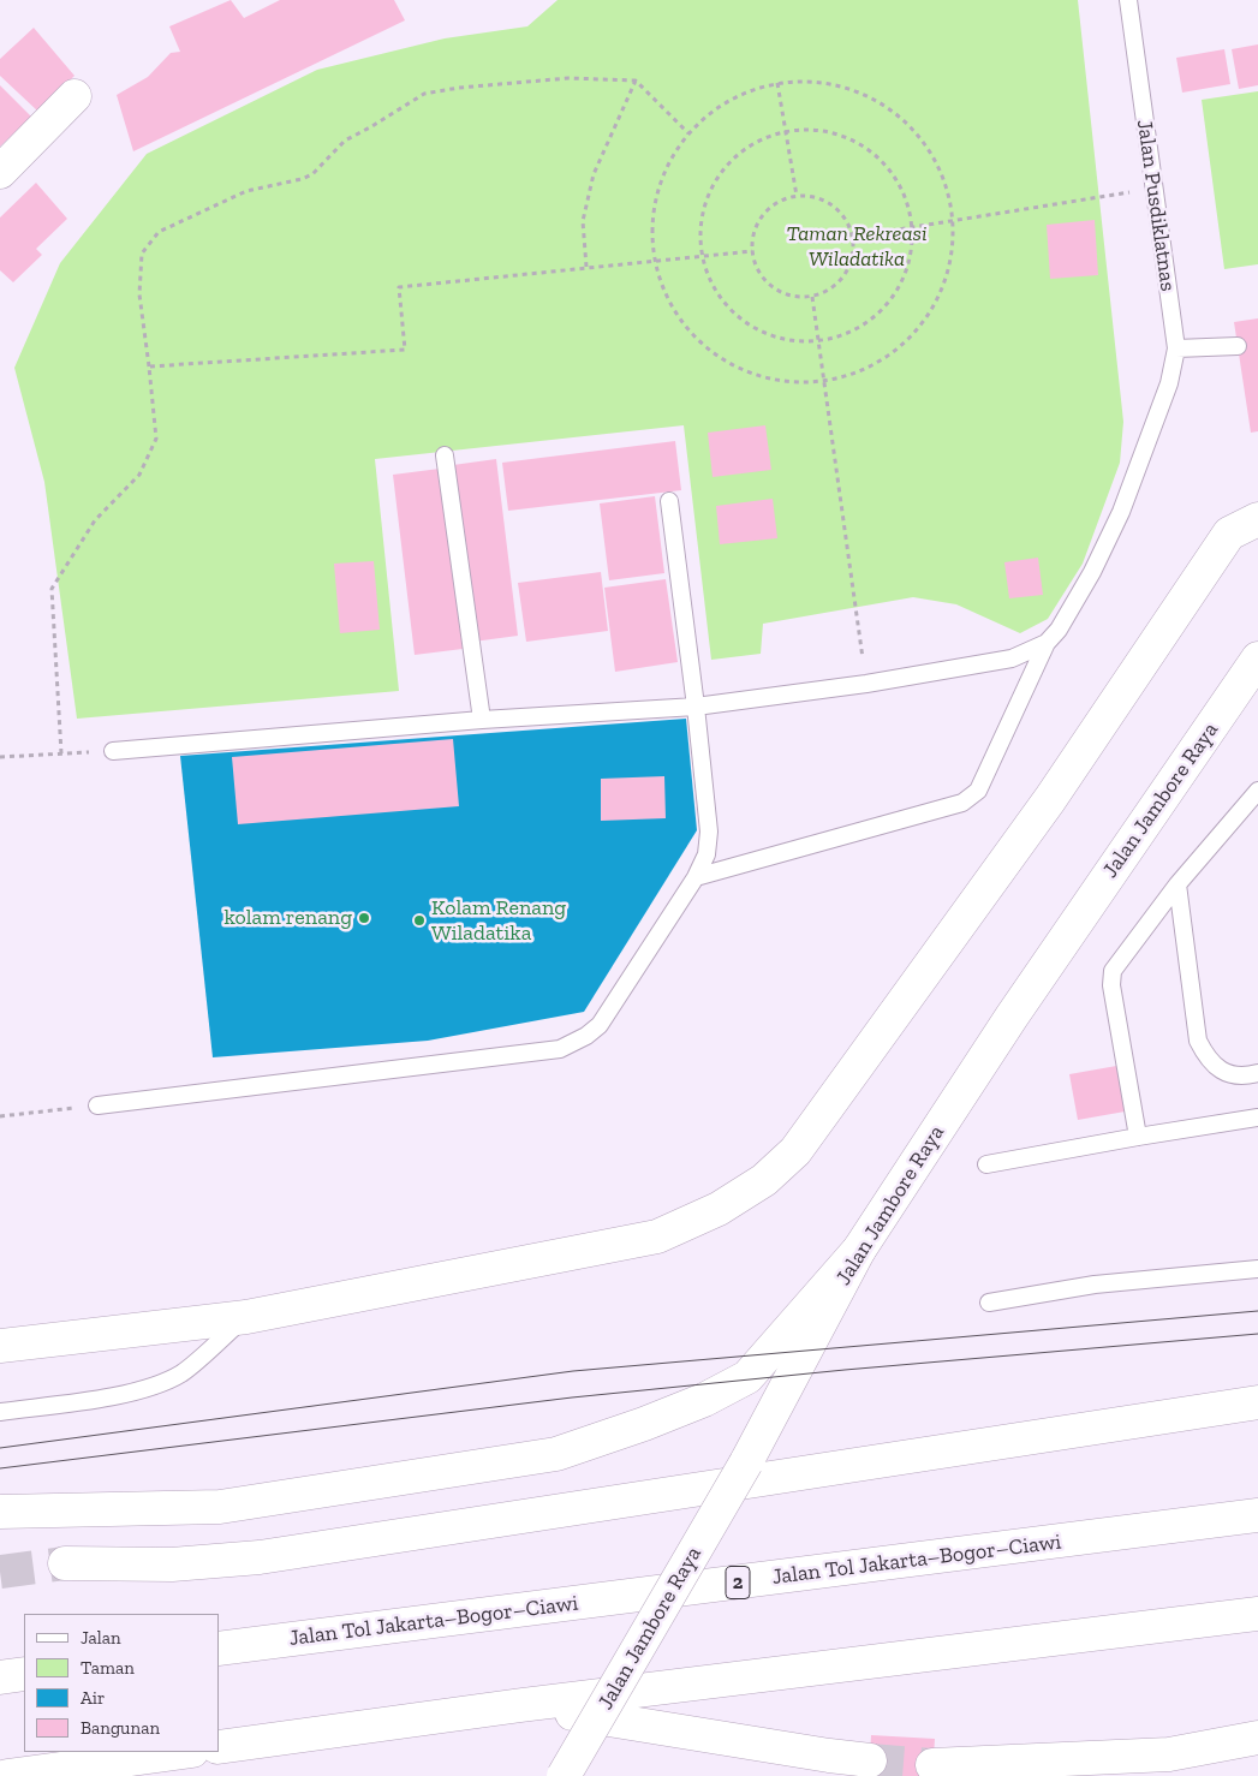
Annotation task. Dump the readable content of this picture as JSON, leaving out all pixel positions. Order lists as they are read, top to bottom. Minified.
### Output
{"streets":{"main road":["Jalan Jambore Raya","Jalan Tol Jakarta–Bogor–Ciawi","2"],"lane":["Jalan Pusdiklatnas"]},"parks":["Taman Rekreasi Wiladatika"],"places":["kolam renang","Kolam Renang Wiladatika"],"legend":["Jalan","Taman","Air","Bangunan"]}
